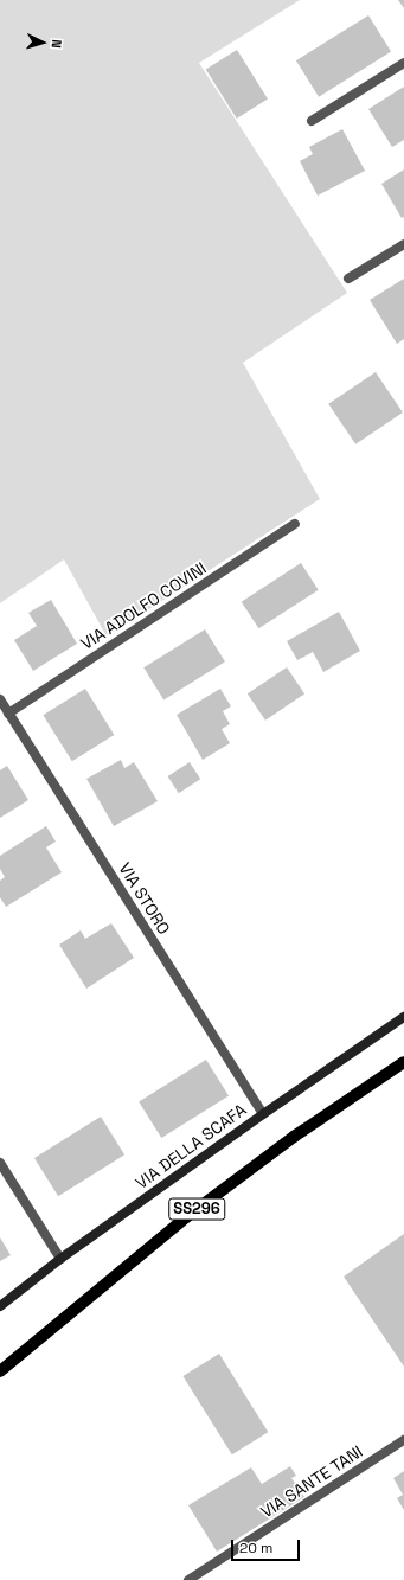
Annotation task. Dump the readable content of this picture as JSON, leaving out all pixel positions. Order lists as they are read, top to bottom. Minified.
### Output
{"streets":{"main road":["SS296"],"street":["VIA ADOLFO COVINI","VIA STORO","VIA DELLA SCAFA","VIA SANTE TANI"]},"crossings":[["VIA ADOLFO COVINI","VIA STORO"],["VIA STORO","VIA DELLA SCAFA"]],"scale_bar":"20 m","north":"right"}
